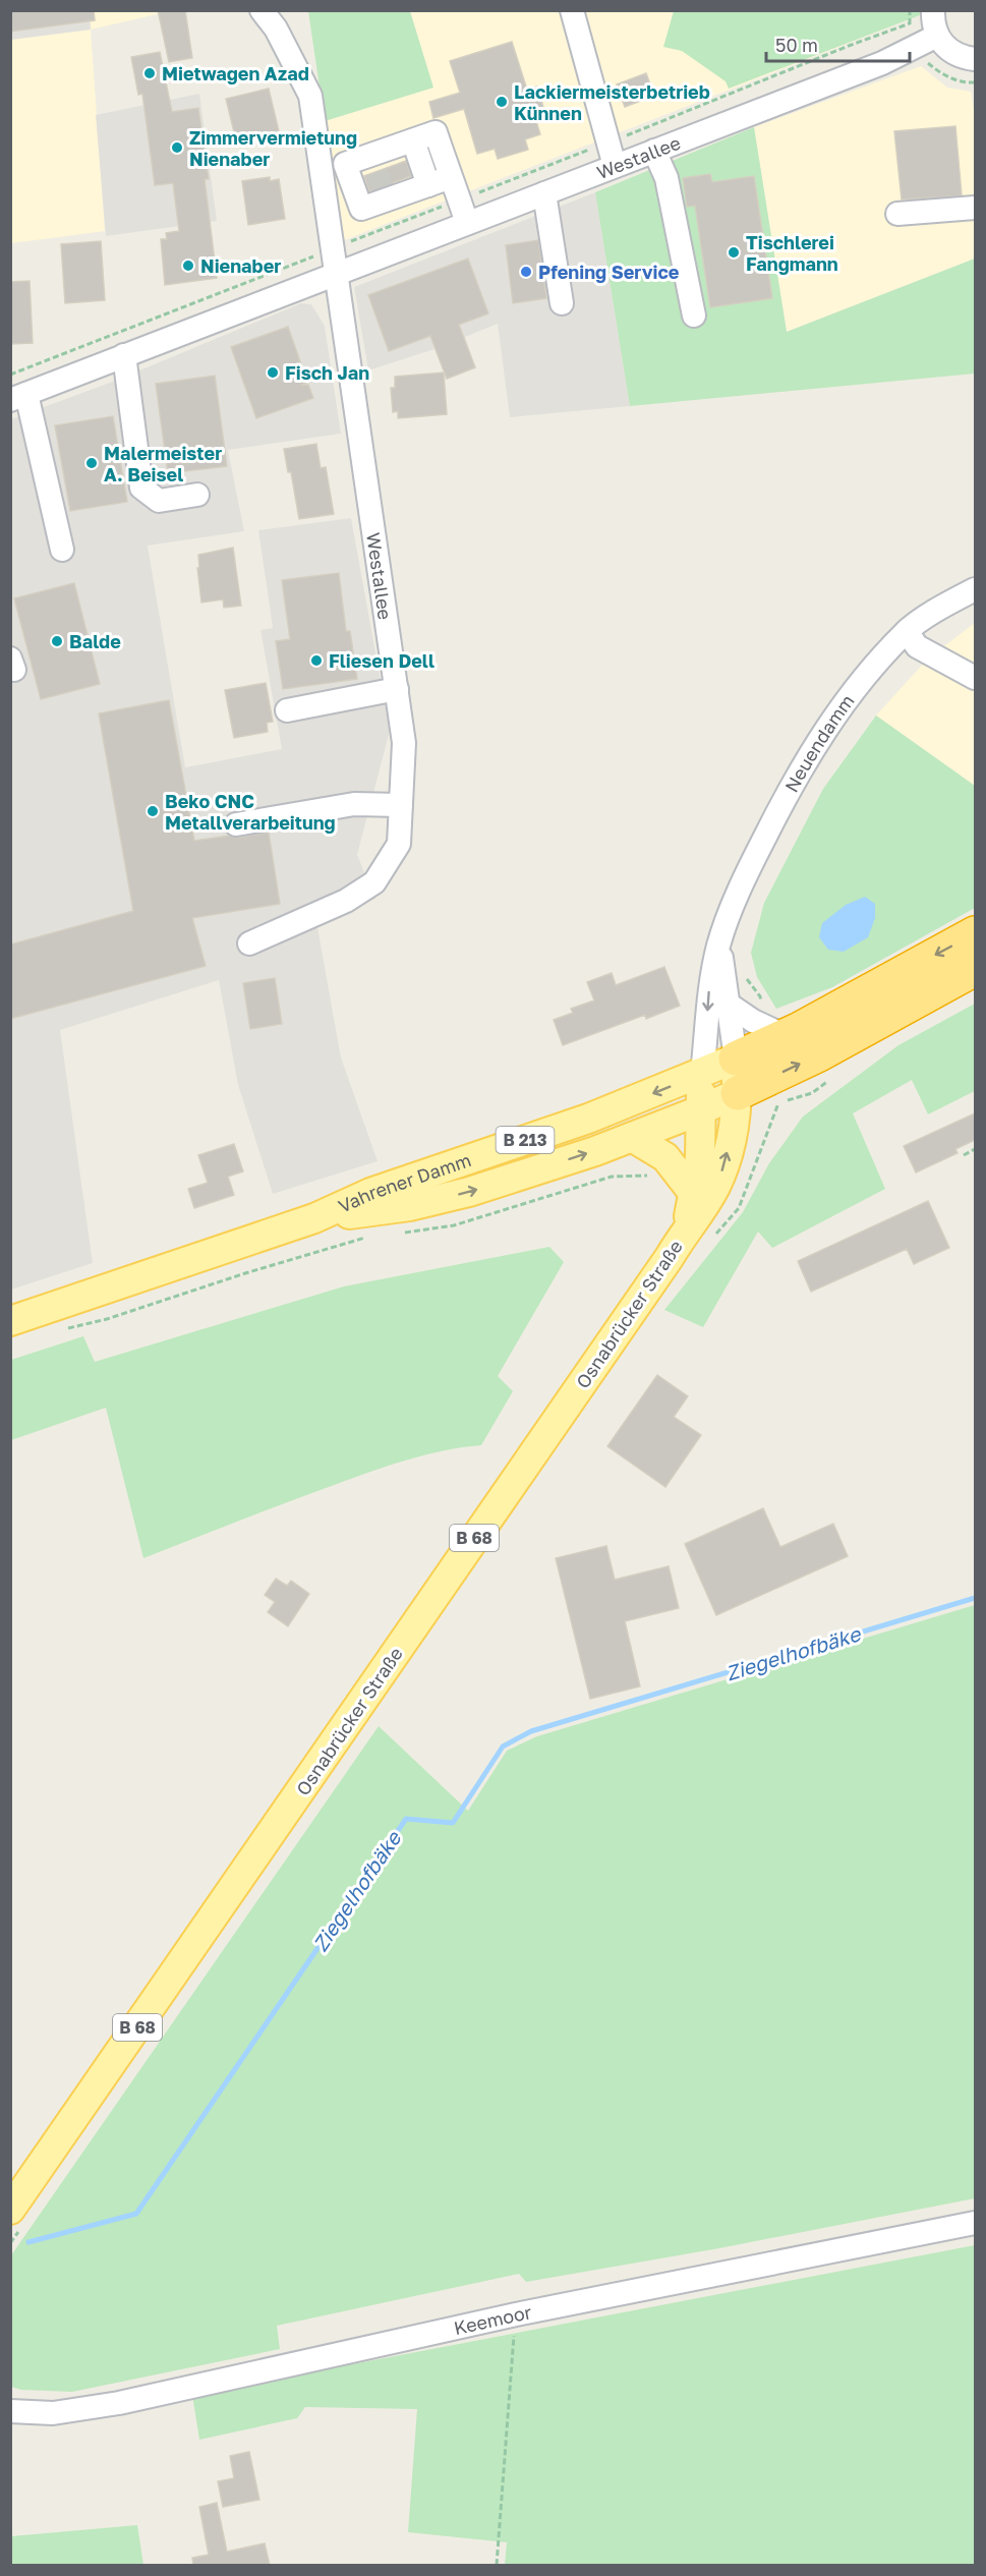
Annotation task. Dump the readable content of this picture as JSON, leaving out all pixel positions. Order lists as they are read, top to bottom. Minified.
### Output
{"streets":{"highway":["B 213"],"main road":["Vahrener Damm","Osnabrücker Straße","B 68"],"street":["Westallee","Neuendamm","Keemoor"]},"crossings":[["Neuendamm","B 213"],["Neuendamm","Vahrener Damm"],["Neuendamm","Osnabrücker Straße"],["B 213","Vahrener Damm"],["B 213","Osnabrücker Straße"],["Vahrener Damm","Osnabrücker Straße"]],"water":["Ziegelhofbäke"],"places":["Mietwagen Azad","Lackiermeisterbetrieb Künnen","Zimmervermietung Nienaber","Tischlerei Fangmann","Nienaber","Pfening Service","Fisch Jan","Malermeister A. Beisel","Balde","Fliesen Dell","Beko CNC Metallverarbeitung"],"scale_bar":"50 m"}
